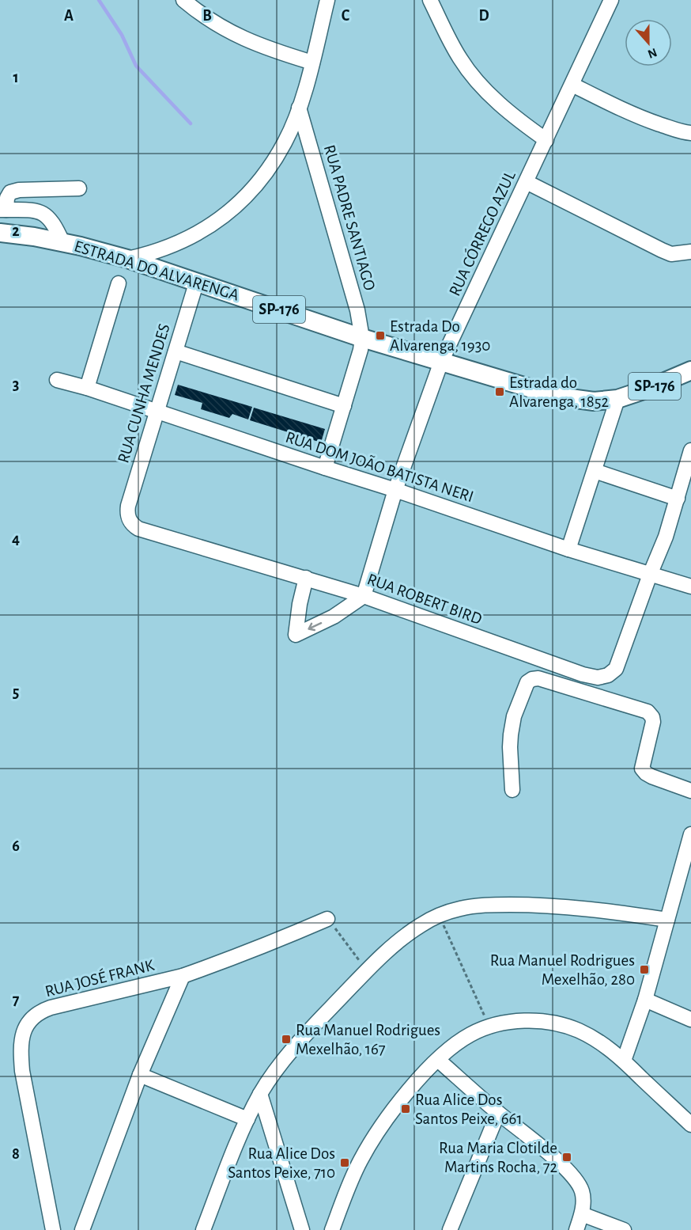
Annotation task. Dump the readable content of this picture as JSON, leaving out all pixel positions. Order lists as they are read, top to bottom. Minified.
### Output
{"streets":{"main road":["ESTRADA DO ALVARENGA","SP-176"],"street":["RUA PADRE SANTIAGO","RUA CÓRREGO AZUL","RUA CUNHA MENDES","RUA DOM JOÃO BATISTA NERI","RUA ROBERT BIRD","RUA JOSÉ FRANK"]},"crossings":[["RUA PADRE SANTIAGO","ESTRADA DO ALVARENGA"],["RUA CÓRREGO AZUL","ESTRADA DO ALVARENGA"],["RUA CÓRREGO AZUL","RUA DOM JOÃO BATISTA NERI"],["RUA CÓRREGO AZUL","RUA ROBERT BIRD"],["ESTRADA DO ALVARENGA","RUA CUNHA MENDES"],["RUA CUNHA MENDES","RUA DOM JOÃO BATISTA NERI"],["RUA CUNHA MENDES","RUA ROBERT BIRD"],["RUA DOM JOÃO BATISTA NERI","RUA ROBERT BIRD"]],"places":{"transit":["Estrada Do Alvarenga, 1930","Estrada do Alvarenga, 1852","Rua Manuel Rodrigues Mexelhão, 280","Rua Manuel Rodrigues Mexelhão, 167","Rua Alice Dos Santos Peixe, 661","Rua Maria Clotilde Martins Rocha, 72","Rua Alice Dos Santos Peixe, 710"]},"north":"bottom","grid":{"columns":["A","B","C","D"],"rows":["1","2","3","4","5","6","7","8"]}}
